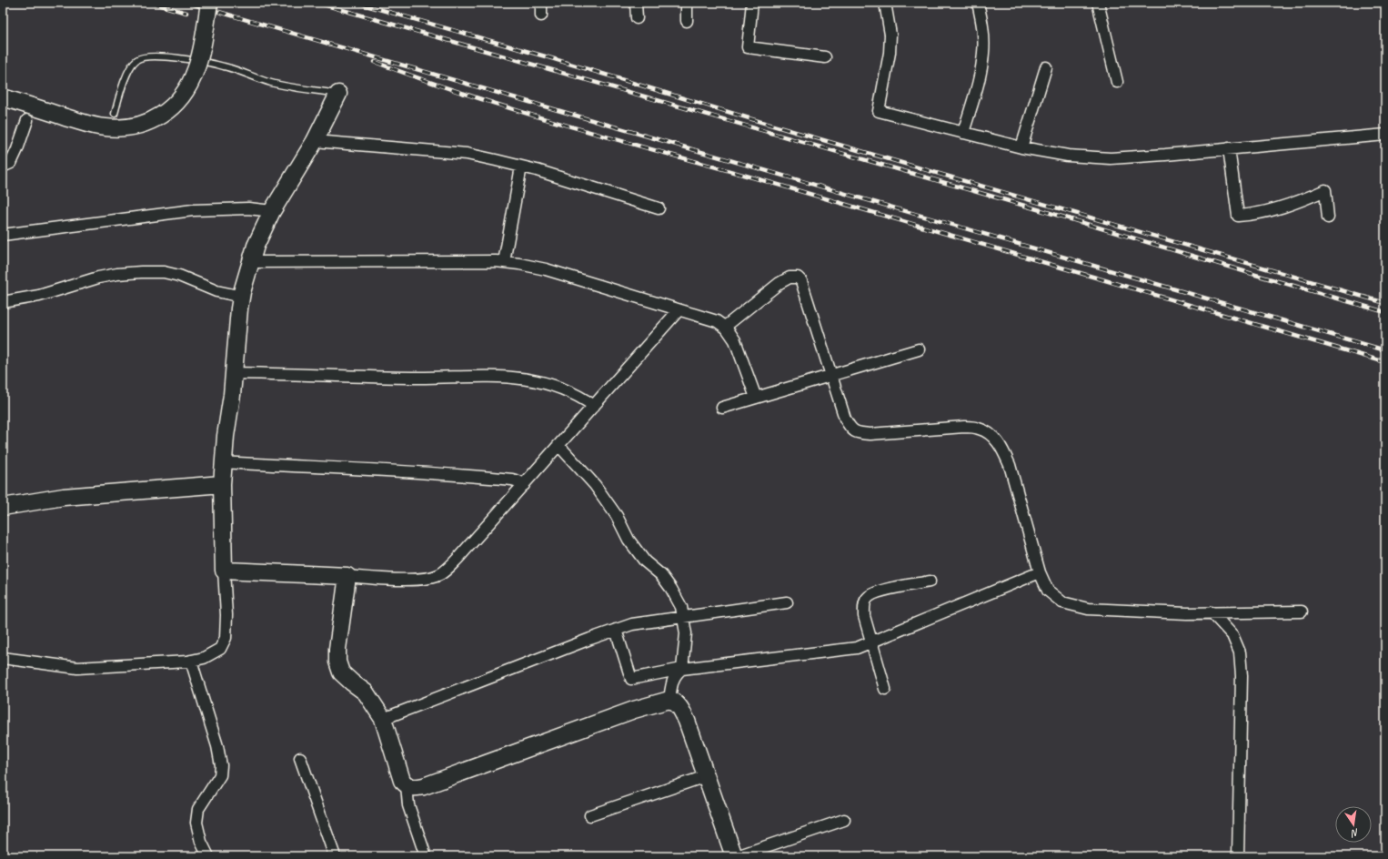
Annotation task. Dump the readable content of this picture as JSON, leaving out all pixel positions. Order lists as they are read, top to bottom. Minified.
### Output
{"north":"bottom"}
